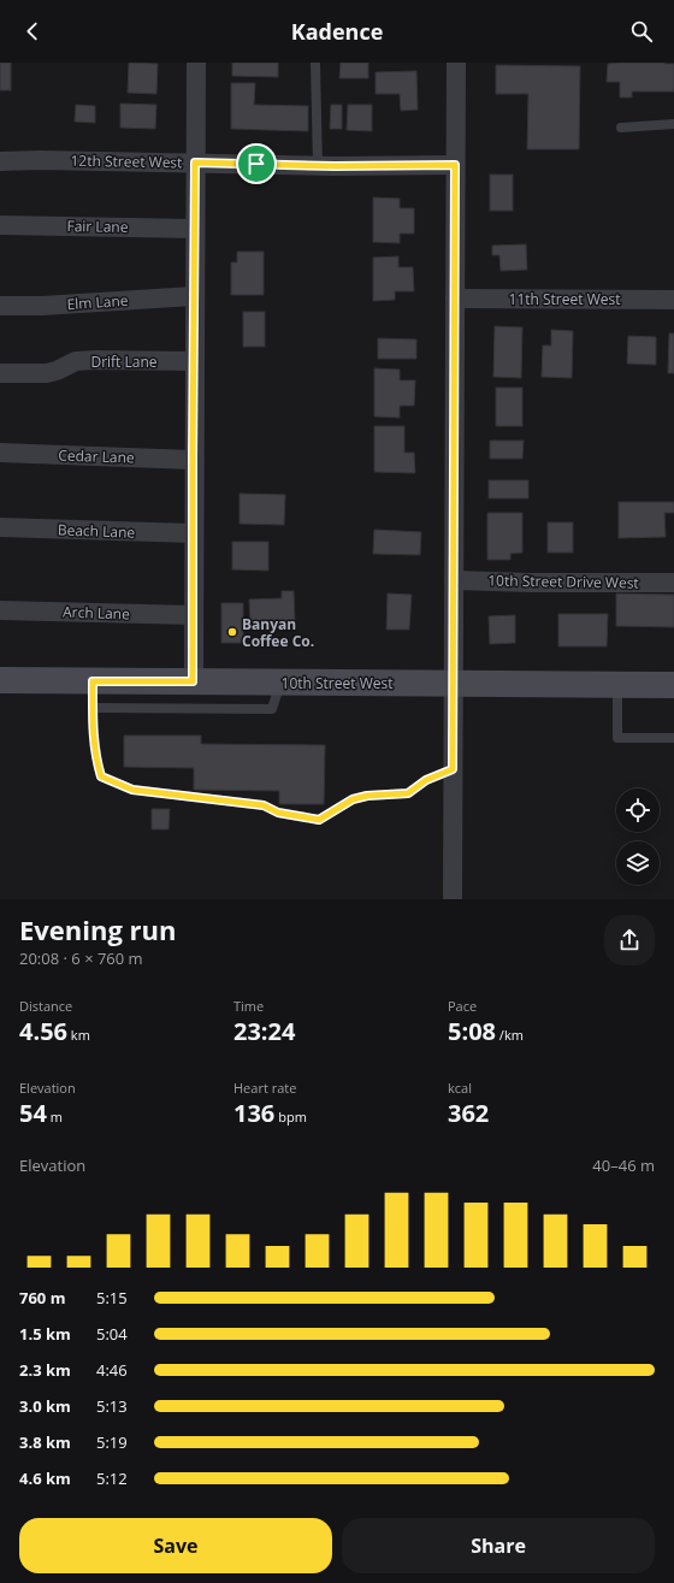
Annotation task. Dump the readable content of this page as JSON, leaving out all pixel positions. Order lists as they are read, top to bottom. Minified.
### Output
{"streets":{"street":["12th Street West","Fair Lane","11th Street West","Elm Lane","Drift Lane","Cedar Lane","Beach Lane","10th Street Drive West","Arch Lane","10th Street West"]},"places":["Banyan Coffee Co."],"page":{"header":"Kadence","heading":["Evening run","20:08 · 6 × 760 m"],"stats":[["Distance","4.56 km"],["Time","23:24"],["Pace","5:08 /km"],["Elevation","54 m"],["Heart rate","136 bpm"],["kcal","362"]],"chart":["Elevation","40–46 m"],"list":[{"name":"760 m","note":"5:15"},{"name":"1.5 km","note":"5:04"},{"name":"2.3 km","note":"4:46"},{"name":"3.0 km","note":"5:13"},{"name":"3.8 km","note":"5:19"},{"name":"4.6 km","note":"5:12"}],"buttons":["Save","Share"]}}
